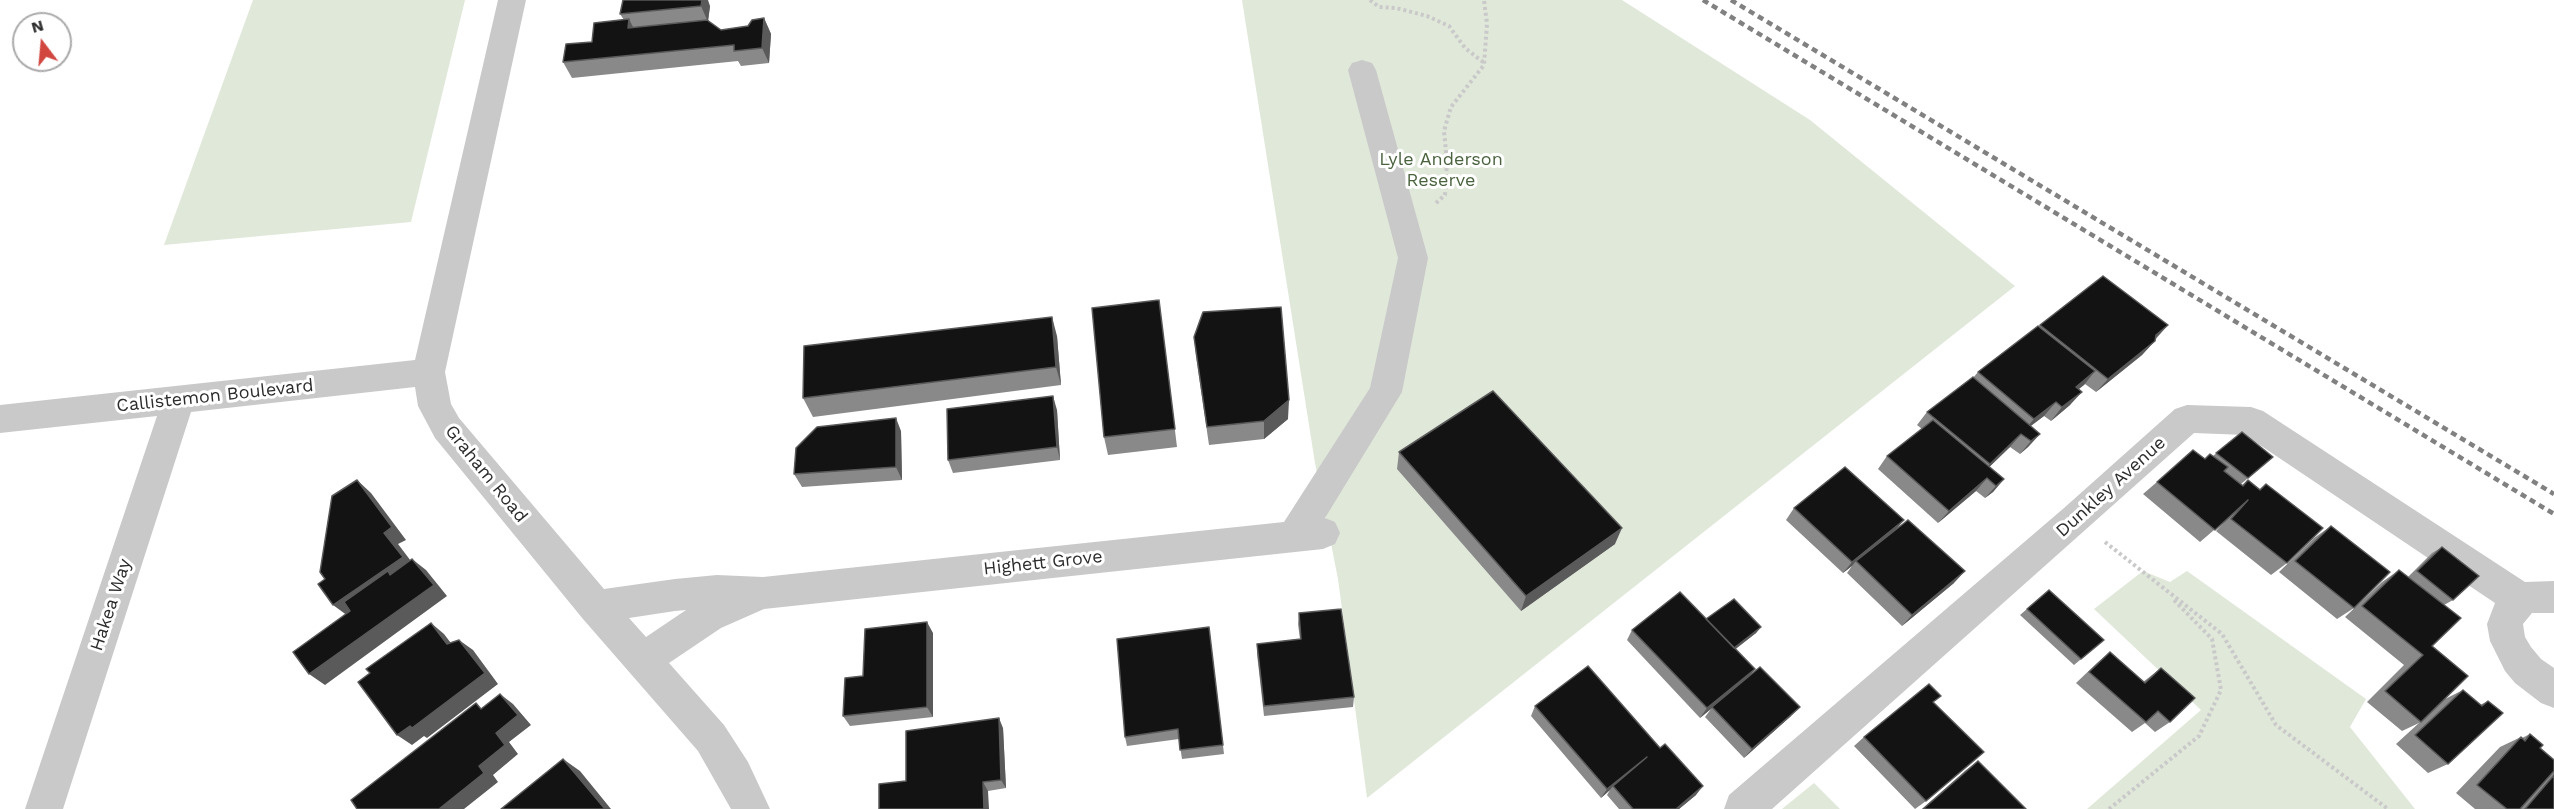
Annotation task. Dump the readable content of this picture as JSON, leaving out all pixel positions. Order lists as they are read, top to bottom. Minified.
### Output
{"streets":{"street":["Callistemon Boulevard","Graham Road","Dunkley Avenue","Highett Grove","Hakea Way"]},"crossings":[["Callistemon Boulevard","Graham Road"],["Callistemon Boulevard","Hakea Way"],["Graham Road","Highett Grove"]],"parks":["Lyle Anderson Reserve"],"north":"top"}
